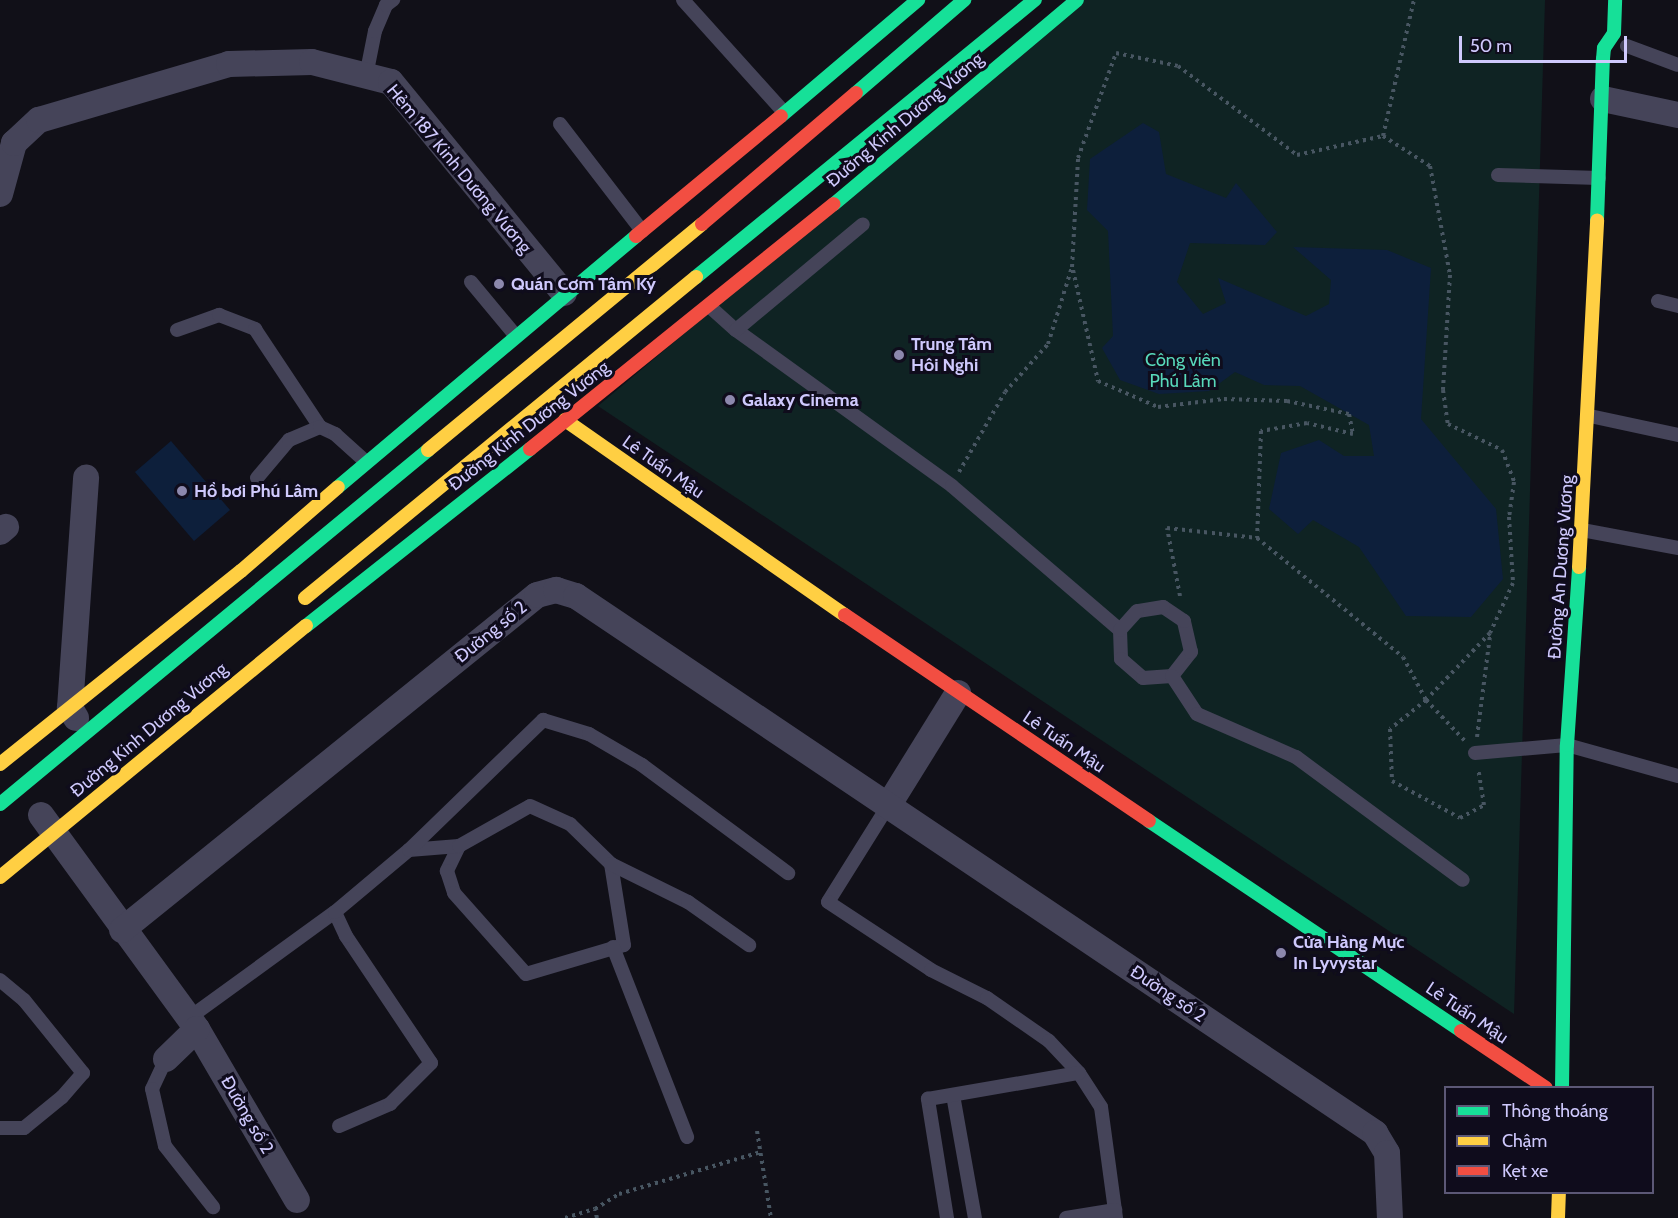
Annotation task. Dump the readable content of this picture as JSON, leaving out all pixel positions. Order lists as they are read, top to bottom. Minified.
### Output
{"streets":{"main road":["Đường Kinh Dương Vương","Lê Tuấn Mậu","Đường An Dương Vương"],"street":["Hẻm 187 Kinh Dương Vương","Đường số 2"]},"crossings":[["Đường Kinh Dương Vương","Hẻm 187 Kinh Dương Vương"],["Đường Kinh Dương Vương","Lê Tuấn Mậu"],["Đường Kinh Dương Vương","Đường số 2"]],"parks":["Công viên Phú Lâm"],"places":["Quán Cơm Tâm Ký","Trung Tâm Hôi Nghi","Galaxy Cinema","Hồ bơi Phú Lâm","Cửa Hàng Mực In Lyvystar"],"legend":["Thông thoáng","Chậm","Kẹt xe"],"scale_bar":"50 m"}
